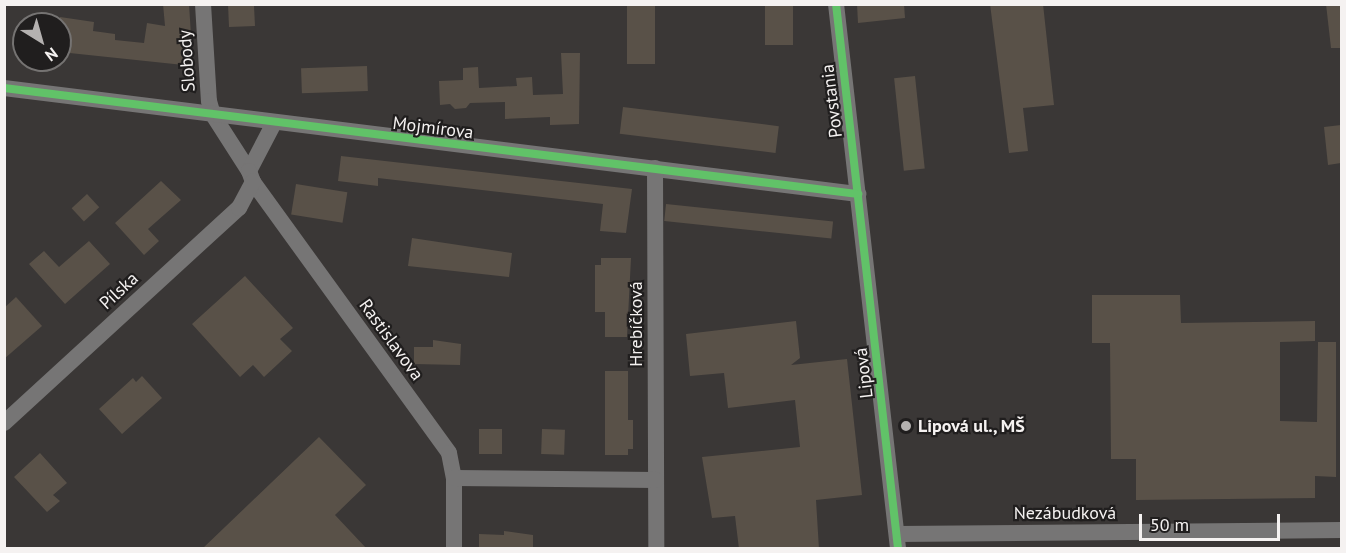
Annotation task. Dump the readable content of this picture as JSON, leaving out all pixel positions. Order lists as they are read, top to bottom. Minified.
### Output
{"streets":{"street":["Slobody","Povstania","Mojmírova","Pílska","Hrebíčková","Rastislavova","Lipová","Nezábudková"]},"crossings":[["Slobody","Mojmírova"],["Slobody","Rastislavova"],["Povstania","Mojmírova"],["Povstania","Lipová"],["Mojmírova","Hrebíčková"],["Mojmírova","Rastislavova"],["Mojmírova","Lipová"],["Pílska","Rastislavova"],["Lipová","Nezábudková"]],"places":["Lipová ul., MŠ"],"scale_bar":"50 m","north":"bottom right"}
